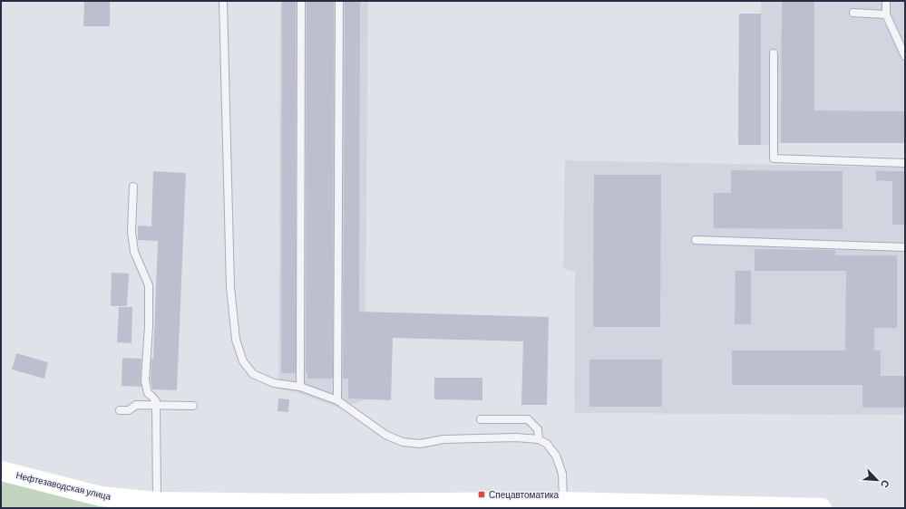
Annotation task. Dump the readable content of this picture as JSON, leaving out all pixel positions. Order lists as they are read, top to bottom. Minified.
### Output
{"streets":{"main road":["Нефтезаводская улица"]},"places":{"transit":["Спецавтоматика"]},"north":"bottom right"}
